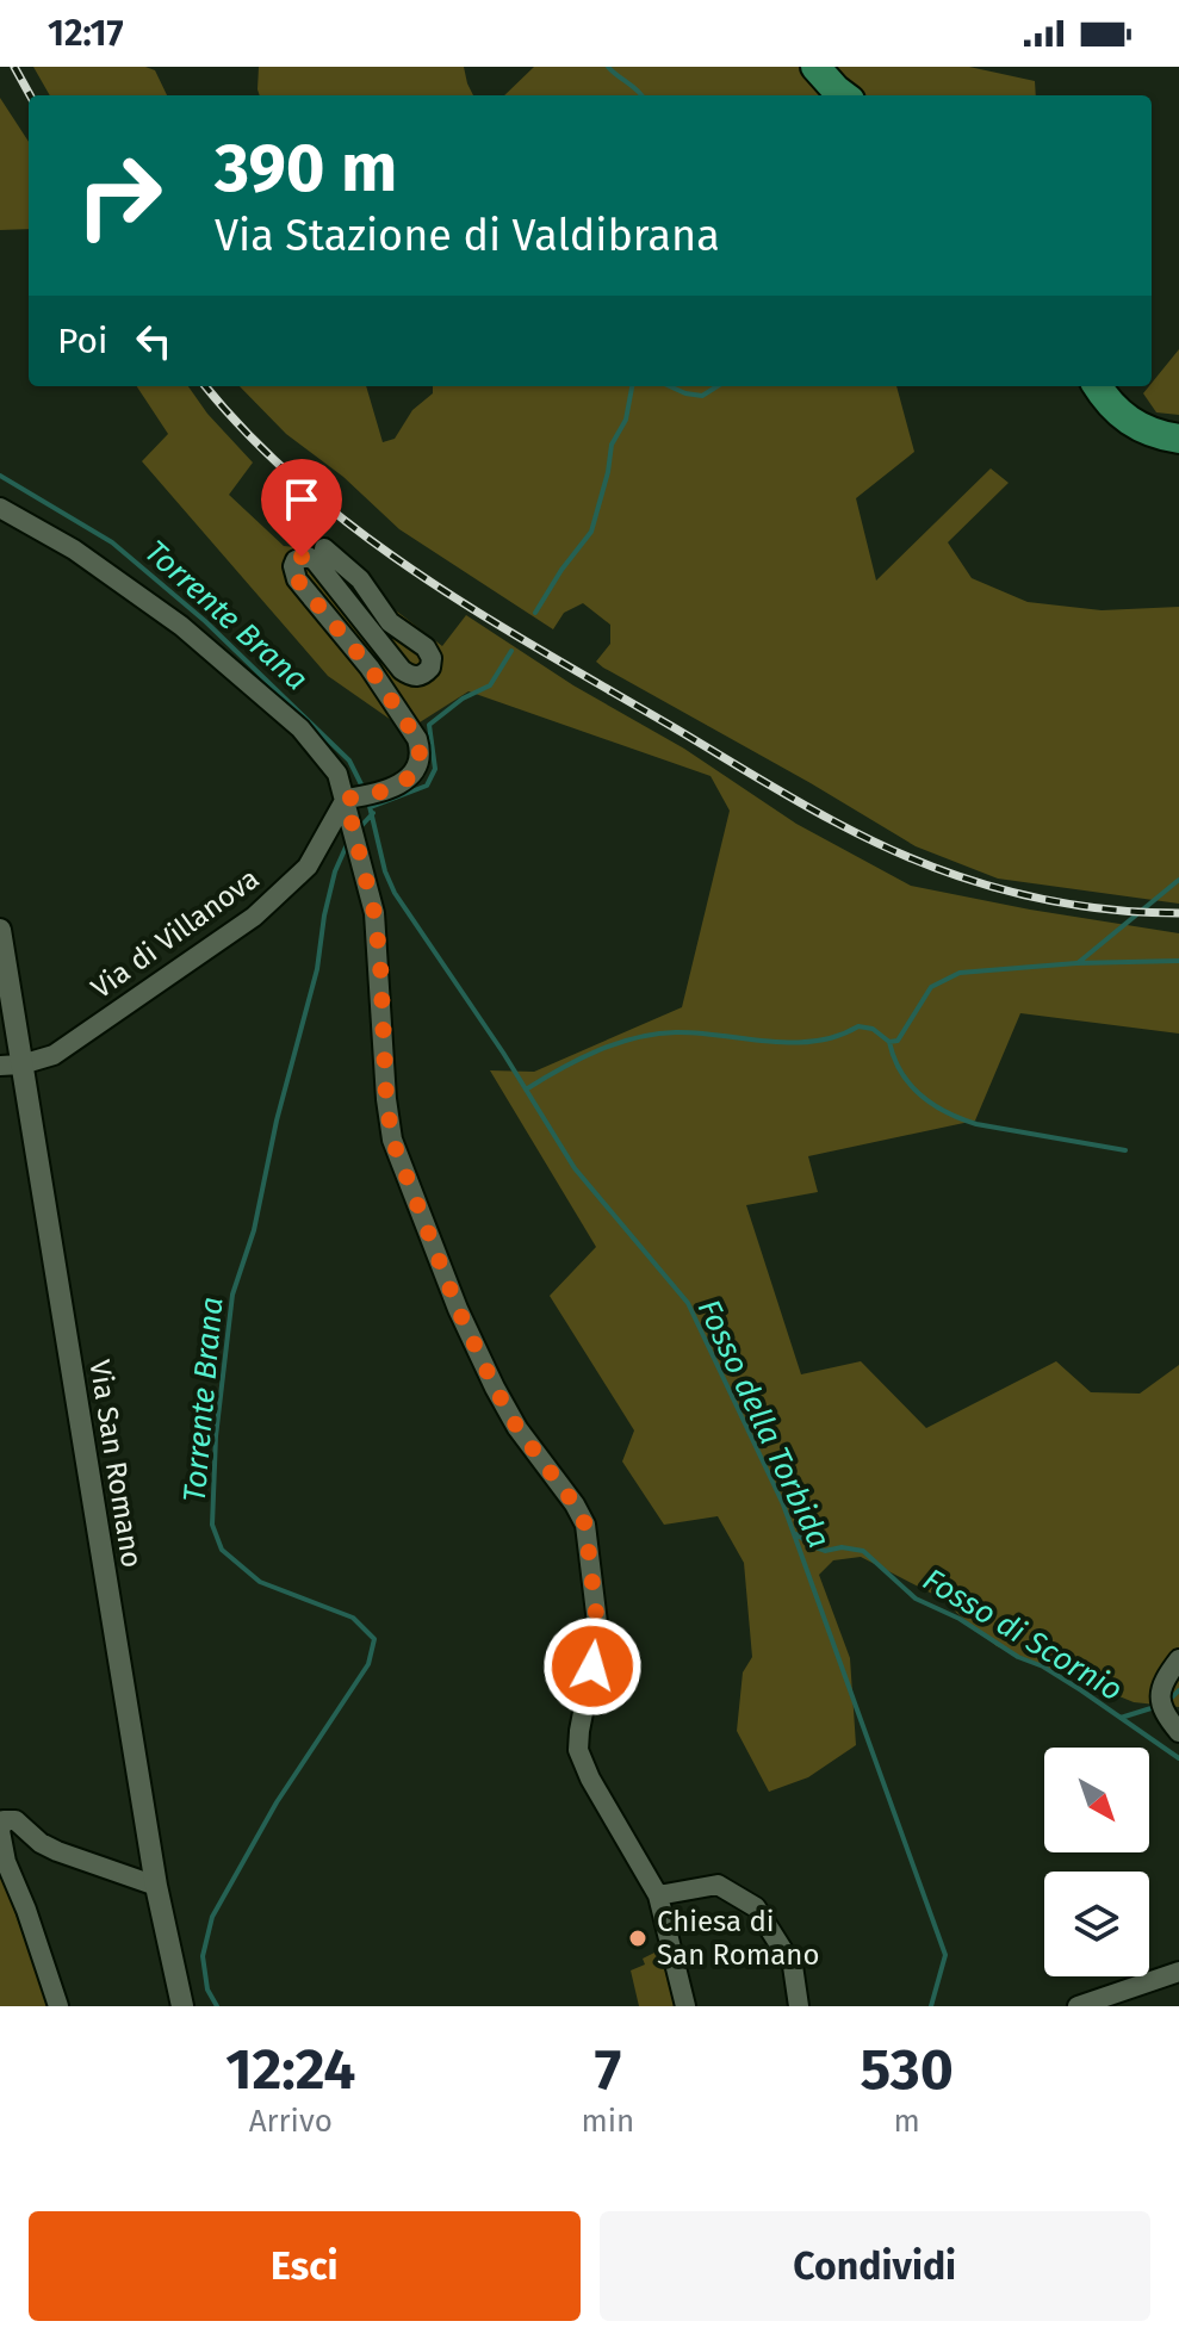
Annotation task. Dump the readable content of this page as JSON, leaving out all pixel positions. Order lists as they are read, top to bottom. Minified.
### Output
{"streets":{"street":["Via di Villanova","Via San Romano"]},"crossings":[["Via di Villanova","Via San Romano"]],"water":["Torrente Brana","Fosso della Torbida","Fosso di Scornio"],"places":["Chiesa di San Romano"],"north":"bottom right","page":{"status":"12:17","turn":["390 m","Via Stazione di Valdibrana"],"then":"Poi","eta":["12:24","Arrivo","7","min","530","m"],"buttons":["Esci","Condividi"]}}
